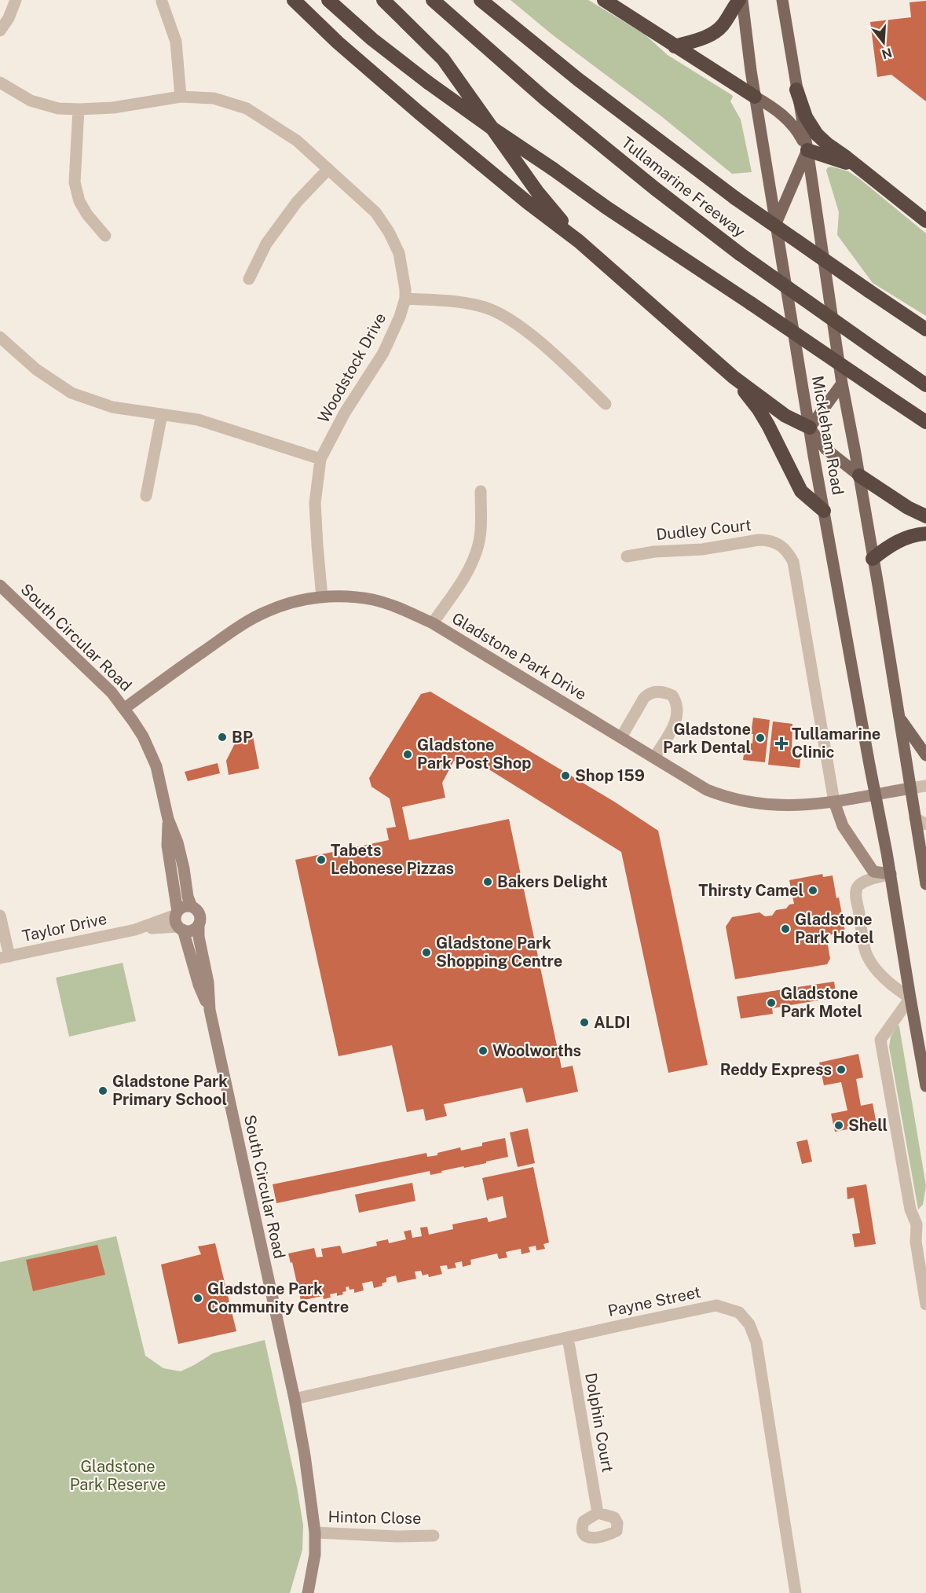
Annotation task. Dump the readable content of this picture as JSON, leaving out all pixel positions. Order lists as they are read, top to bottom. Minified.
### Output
{"streets":{"highway":["Tullamarine Freeway"],"main road":["Mickleham Road"],"street":["Woodstock Drive","Dudley Court","South Circular Road","Gladstone Park Drive","Taylor Drive","Payne Street","Dolphin Court","Hinton Close"]},"crossings":[["Woodstock Drive","Gladstone Park Drive"],["Mickleham Road","Gladstone Park Drive"],["Dudley Court","Gladstone Park Drive"],["South Circular Road","Gladstone Park Drive"],["South Circular Road","Taylor Drive"],["South Circular Road","Payne Street"],["South Circular Road","Hinton Close"],["Payne Street","Dolphin Court"]],"parks":["Gladstone Park Reserve"],"places":{"other":["BP","Gladstone Park Dental","Gladstone Park Post Shop","Shop 159","Tabets Lebonese Pizzas","Bakers Delight","Thirsty Camel","Gladstone Park Hotel","Gladstone Park Shopping Centre","Gladstone Park Motel","ALDI","Woolworths","Reddy Express","Gladstone Park Primary School","Shell","Gladstone Park Community Centre"],"health":["Tullamarine Clinic"]},"north":"bottom"}
